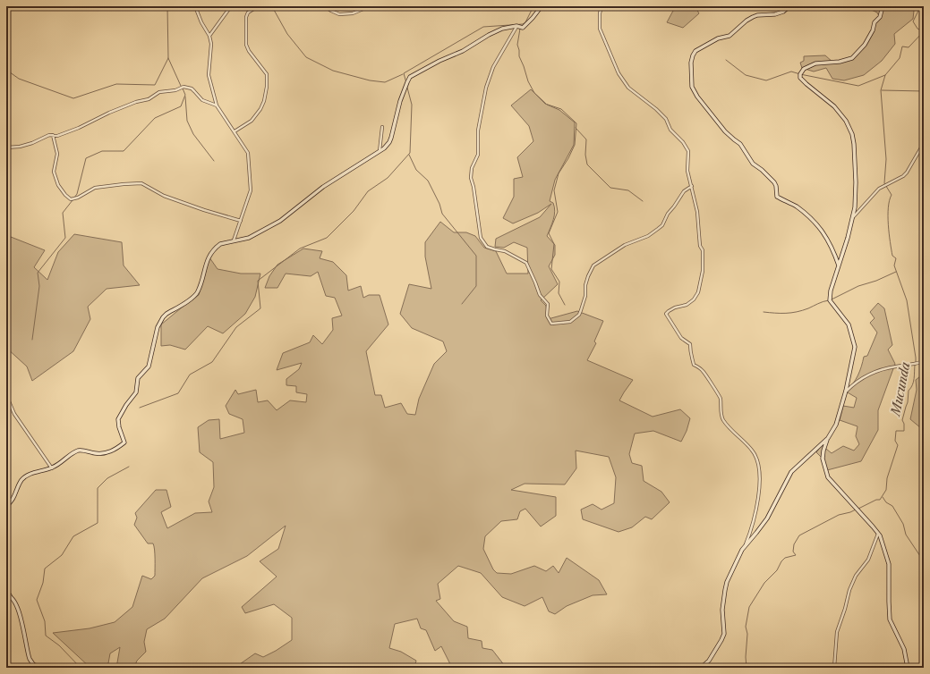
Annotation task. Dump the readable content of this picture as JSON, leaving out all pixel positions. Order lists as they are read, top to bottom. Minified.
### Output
{"water":["Mucunda"]}
